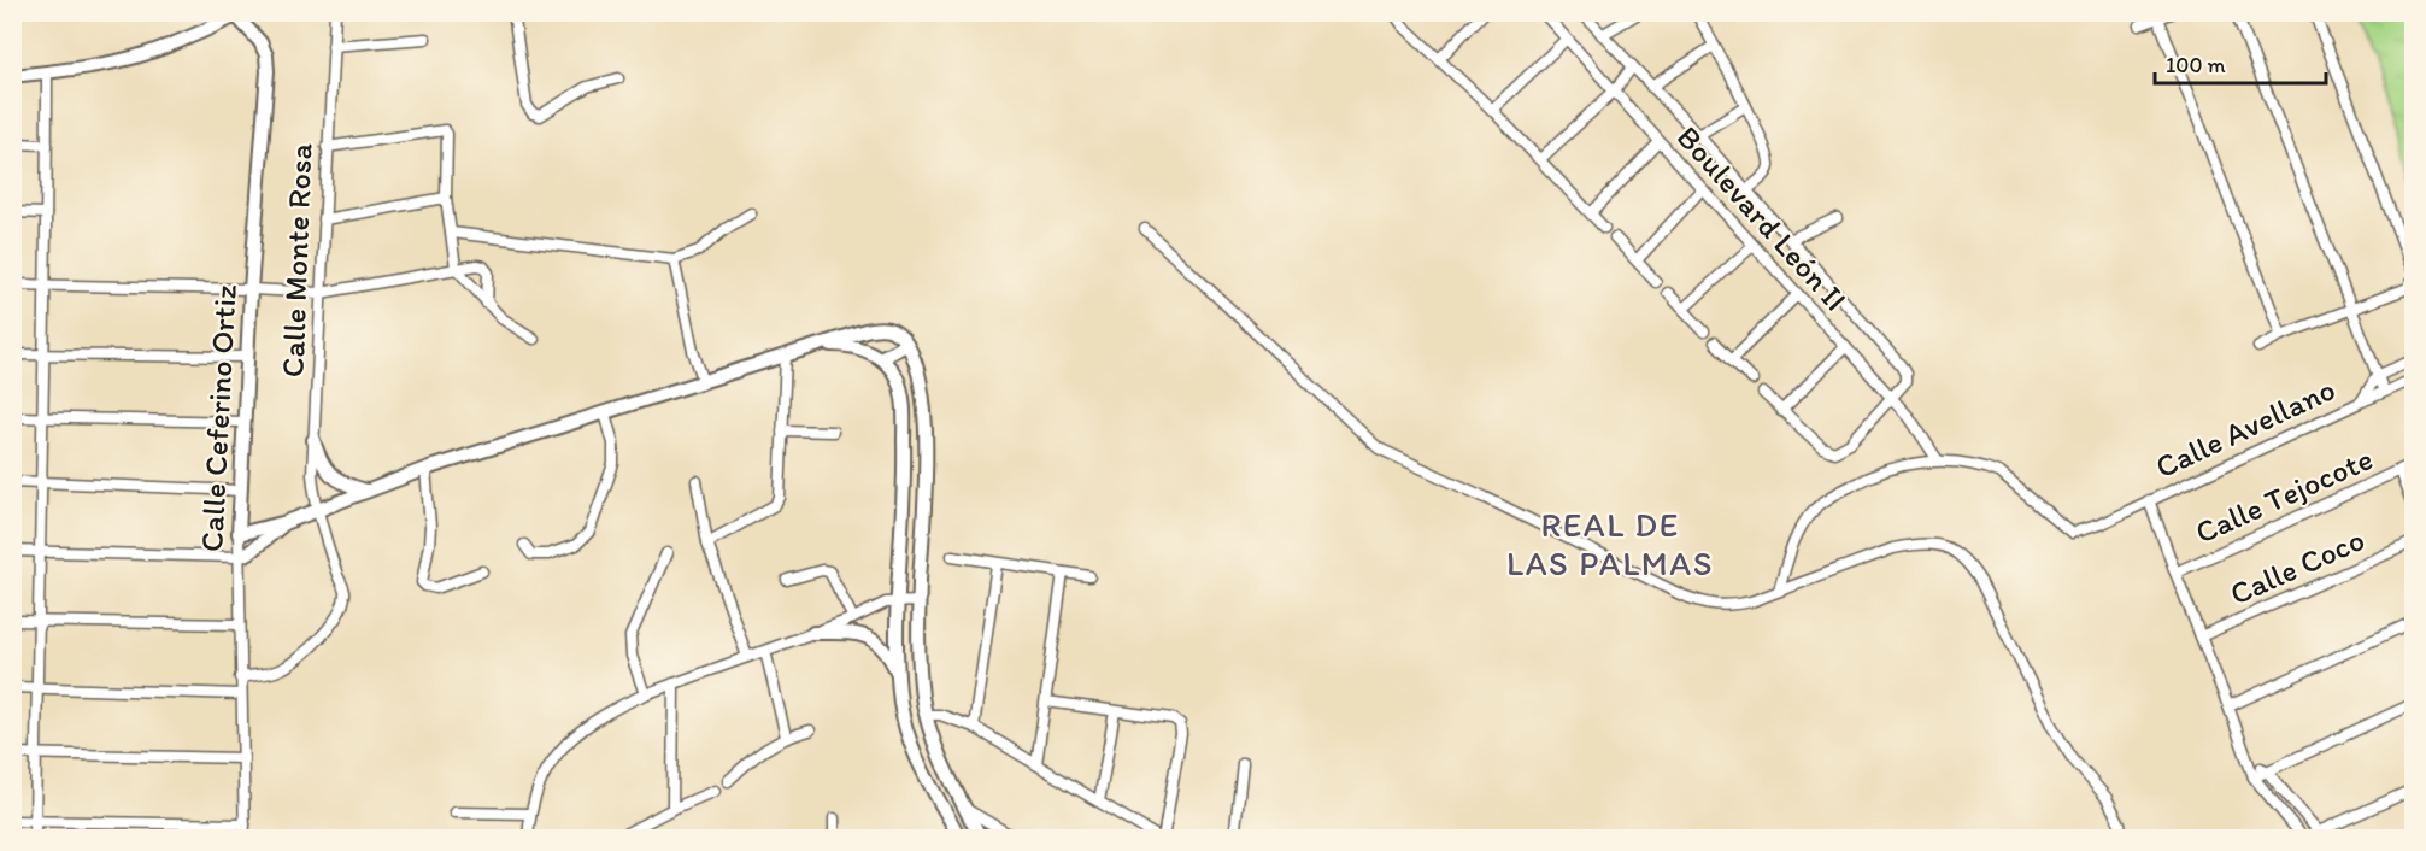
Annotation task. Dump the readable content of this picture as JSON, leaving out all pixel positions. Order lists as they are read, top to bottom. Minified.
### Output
{"streets":{"street":["Boulevard León II","Calle Monte Rosa","Calle Ceferino Ortiz","Calle Avellano","Calle Tejocote","Calle Coco"]},"crossings":[["Boulevard León II","Calle Avellano"],["Calle Monte Rosa","Calle Ceferino Ortiz"]],"districts":["REAL DE LAS PALMAS"],"scale_bar":"100 m"}
